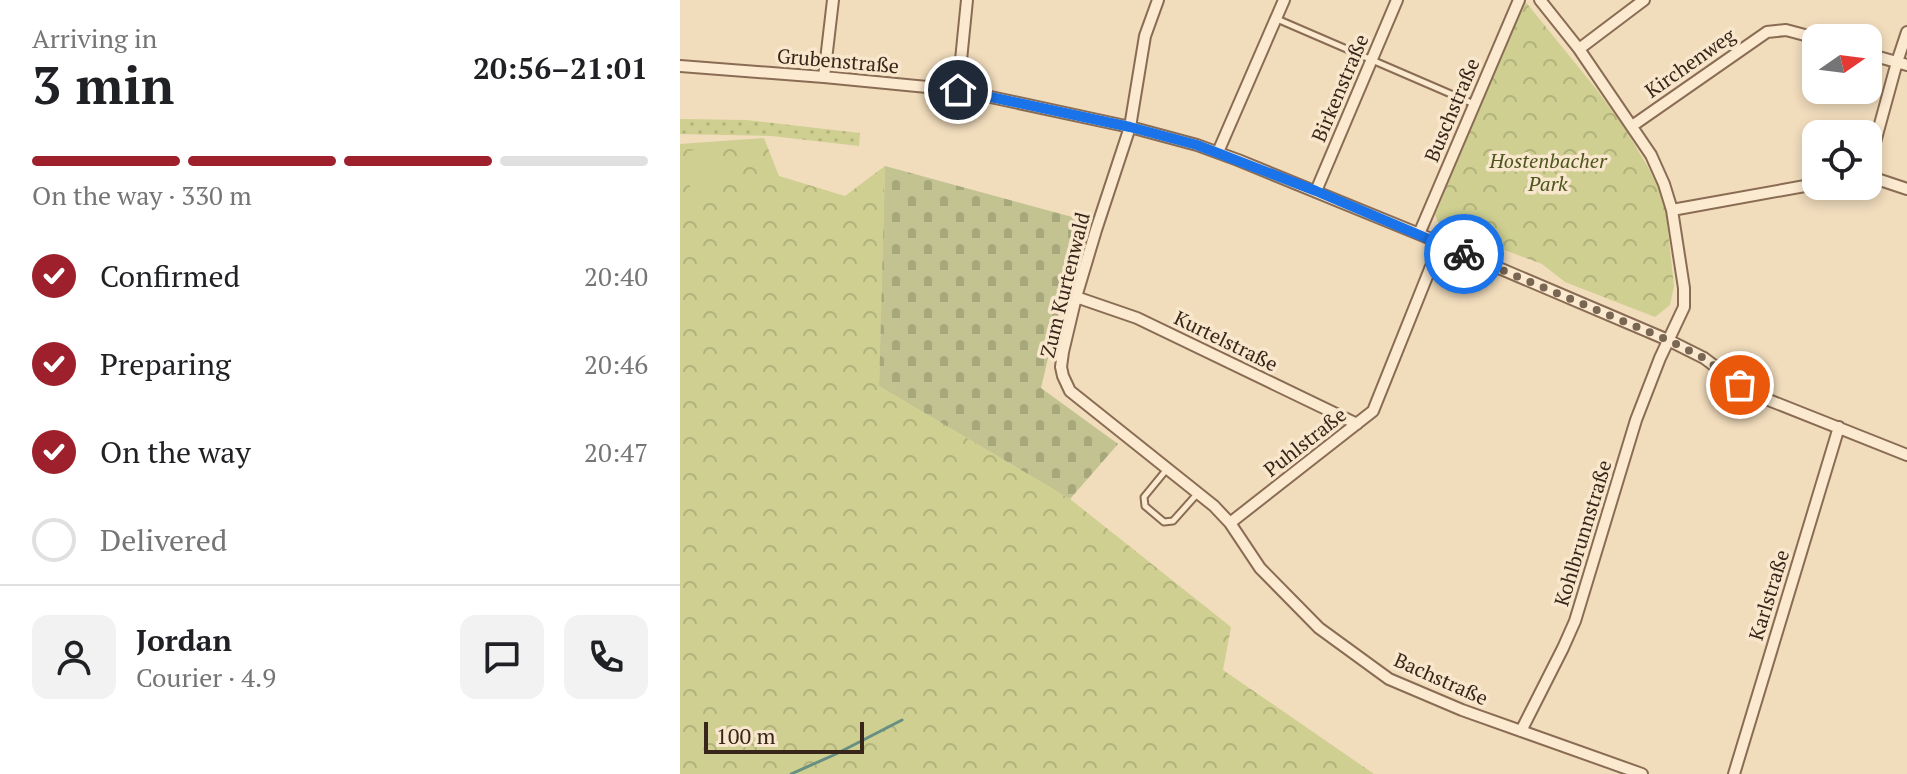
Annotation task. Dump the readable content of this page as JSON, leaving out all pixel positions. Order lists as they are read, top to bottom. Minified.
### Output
{"streets":{"street":["Grubenstraße","Kirchenweg","Birkenstraße","Buschstraße","Zum Kurtenwald","Kurtelstraße","Puhlstraße","Kohlbrunnstraße","Karlstraße","Bachstraße"]},"crossings":[["Grubenstraße","Birkenstraße"],["Grubenstraße","Buschstraße"],["Grubenstraße","Zum Kurtenwald"],["Grubenstraße","Puhlstraße"],["Grubenstraße","Kohlbrunnstraße"],["Grubenstraße","Karlstraße"],["Kirchenweg","Kohlbrunnstraße"],["Zum Kurtenwald","Kurtelstraße"],["Zum Kurtenwald","Puhlstraße"],["Zum Kurtenwald","Bachstraße"],["Kurtelstraße","Puhlstraße"],["Puhlstraße","Bachstraße"],["Kohlbrunnstraße","Bachstraße"]],"parks":["Hostenbacher Park"],"scale_bar":"100 m","north":"right","page":{"heading":["3 min","Arriving in","20:56–21:01"],"panel":["Jordan","Courier · 4.9"],"bar":"On the way · 330 m","list":[["Confirmed","20:40"],["Preparing","20:46"],["On the way","20:47"],"Delivered"],"scale":"100 m"}}
